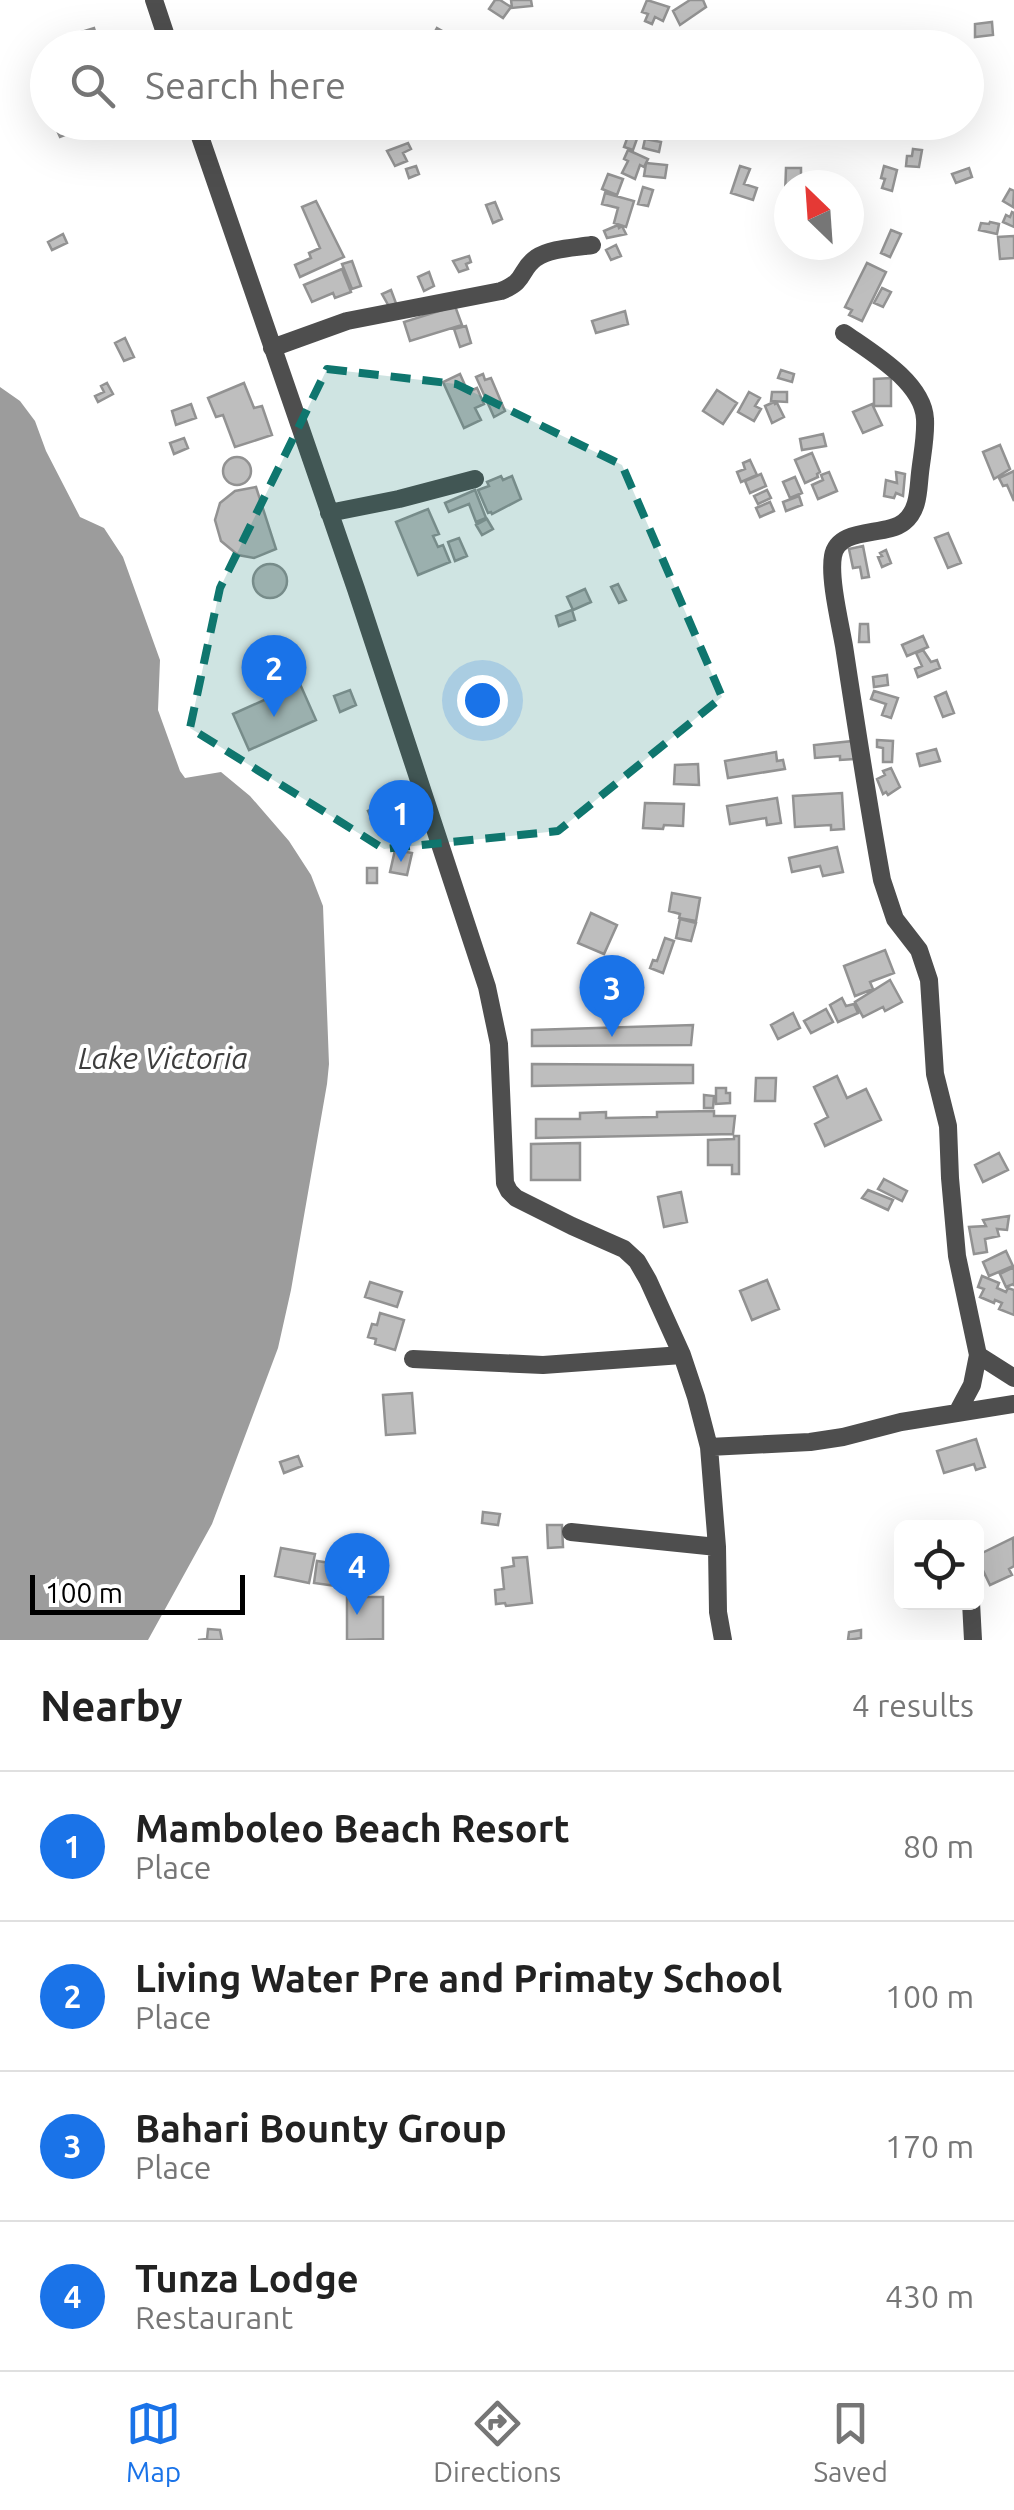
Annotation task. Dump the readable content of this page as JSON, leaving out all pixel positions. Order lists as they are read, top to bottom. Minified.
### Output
{"water":["Lake Victoria"],"scale_bar":"100 m","north":"top left","page":{"search":"Search here","pins":["2","1","3","4"],"scale":"100 m","heading":["Nearby","4 results"],"list":[{"mark":"1","name":"Mamboleo Beach Resort","note":"Place","value":"80 m"},{"mark":"2","name":"Living Water Pre and Primaty School","note":"Place","value":"100 m"},{"mark":"3","name":"Bahari Bounty Group","note":"Place","value":"170 m"},{"mark":"4","name":"Tunza Lodge","note":"Restaurant","value":"430 m"}],"nav":["Map","Directions","Saved"]}}
